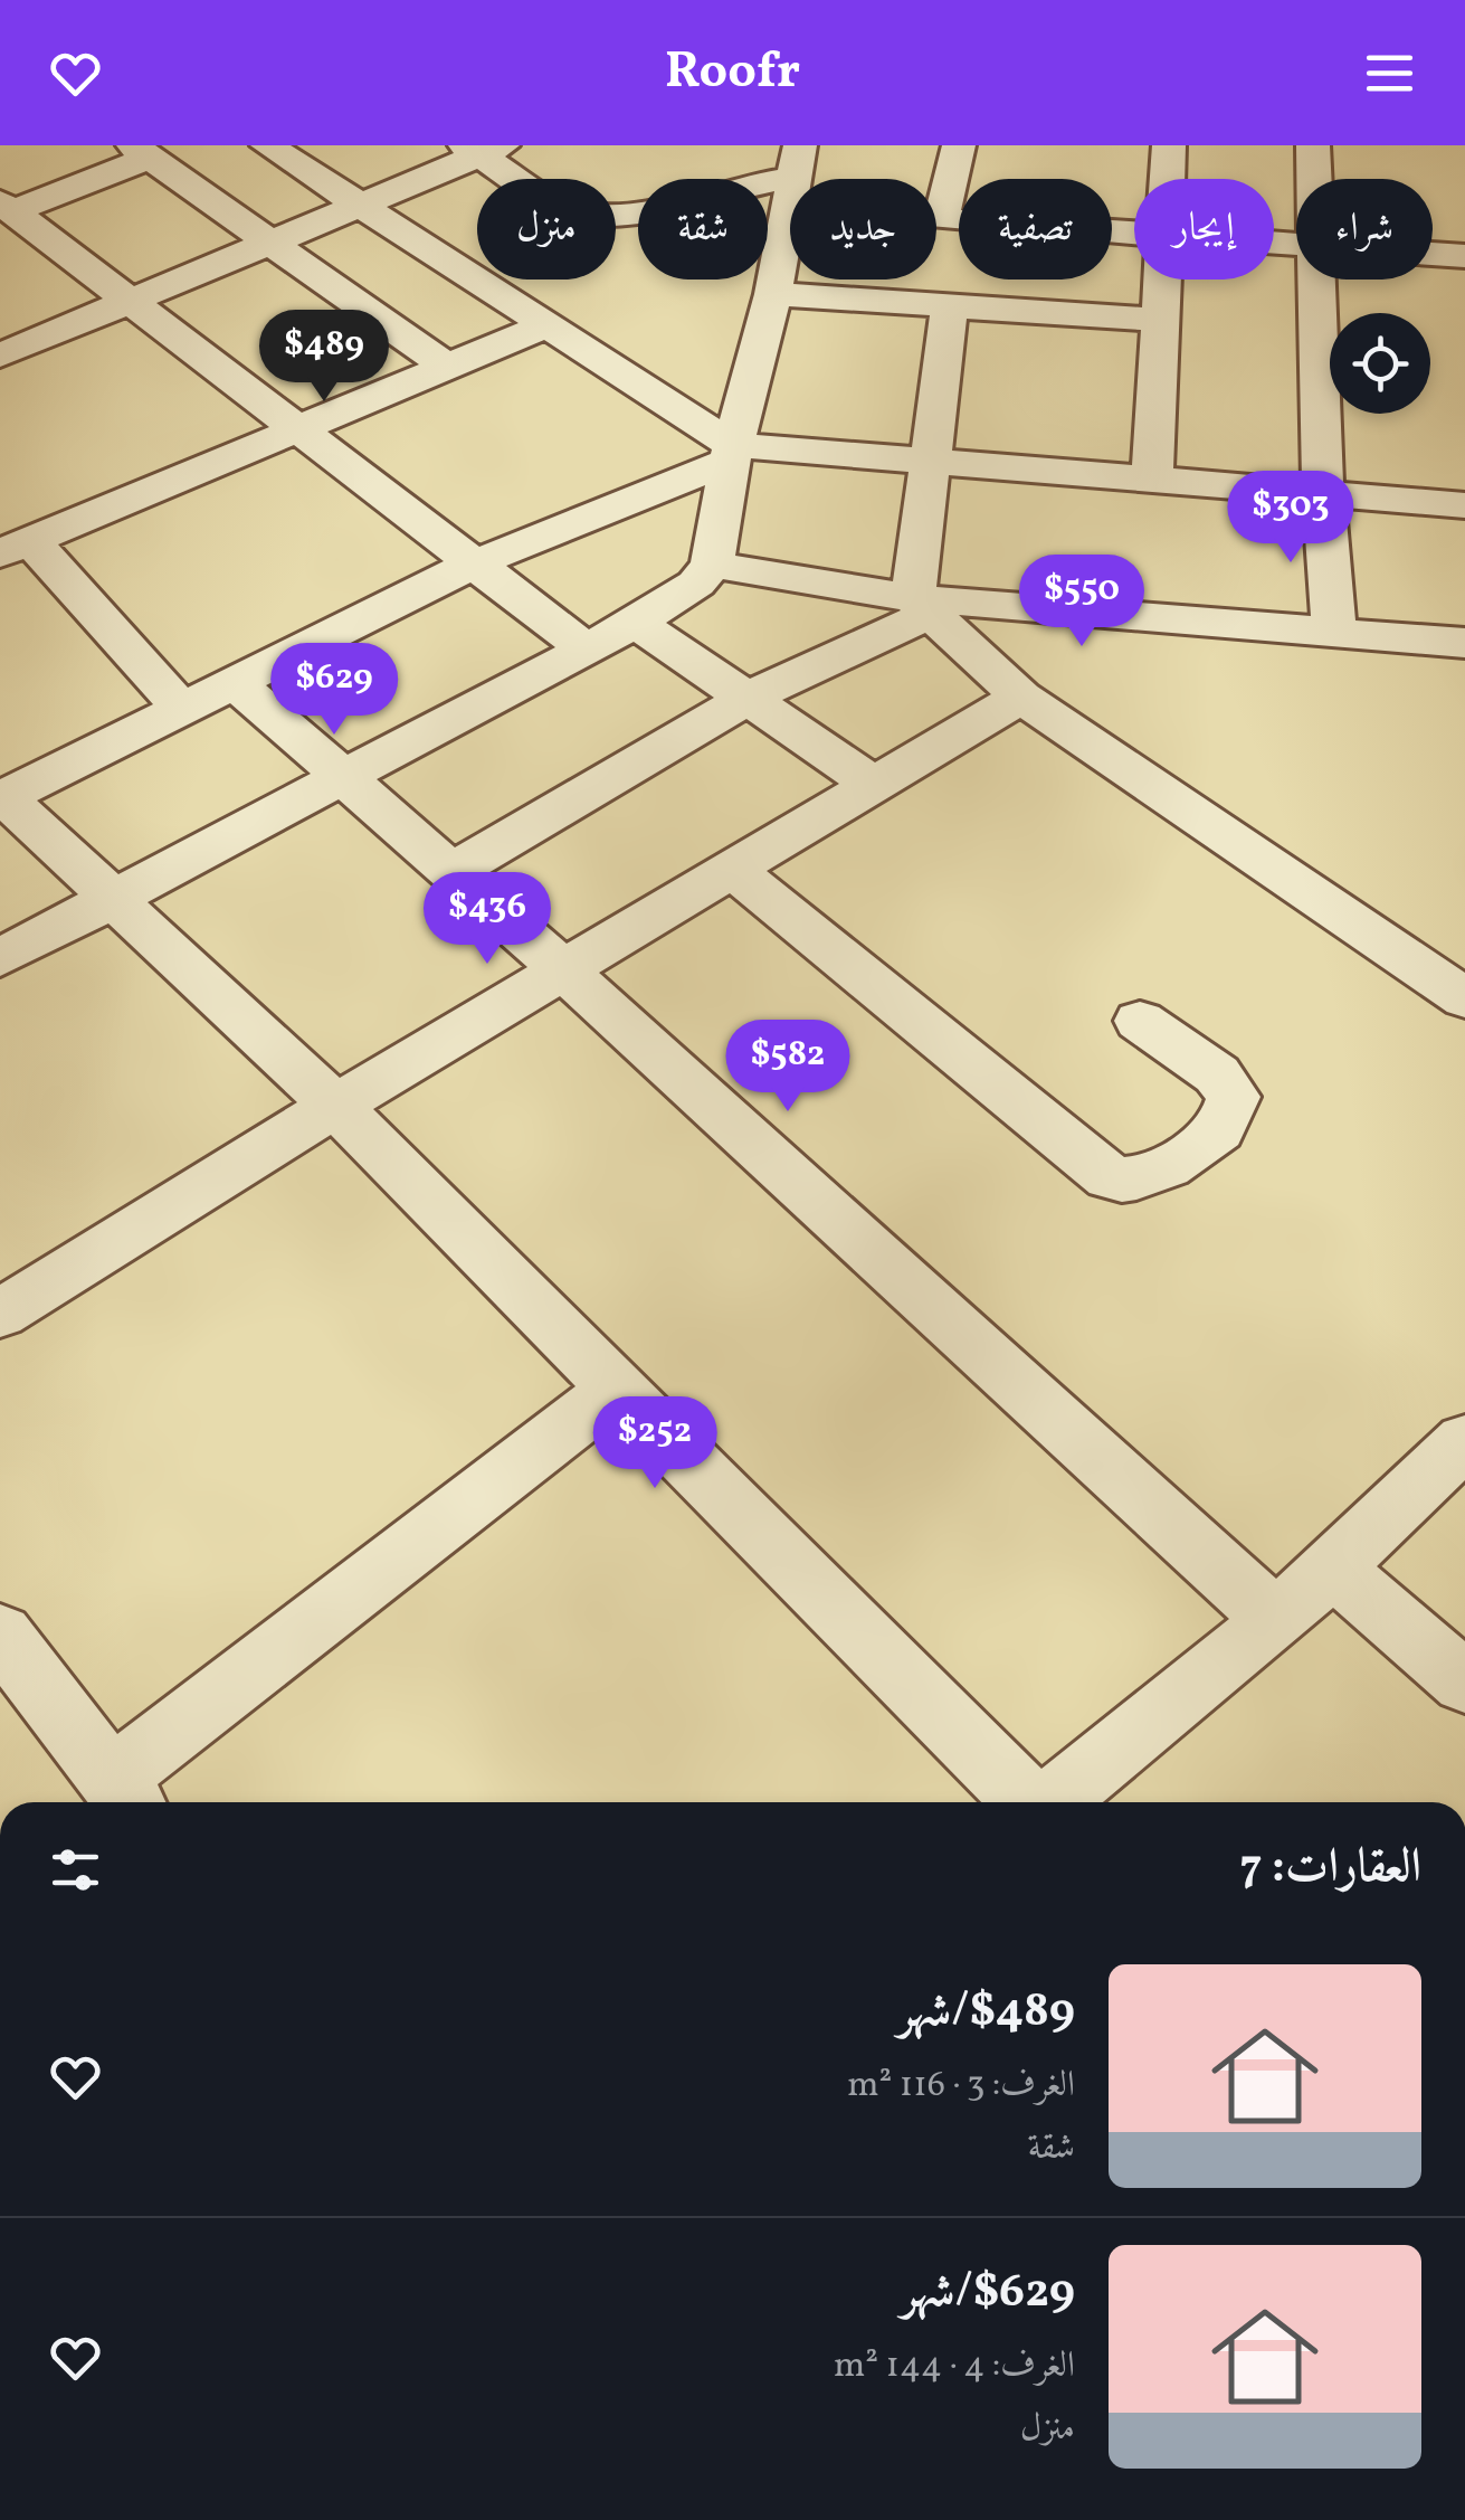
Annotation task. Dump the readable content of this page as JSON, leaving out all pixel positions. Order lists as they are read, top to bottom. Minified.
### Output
{"page":{"header":"Roofr","chip":["شراء","إيجار","تصفية","جديد","شقة","منزل"],"price":["$489","$303","$550","$629","$436","$582","$252"],"heading":"العقارات: 7","list":[{"name":"$489/شهر","note":"الغرف: 3 · 116 m² · شقة"},{"name":"$629/شهر","note":"الغرف: 4 · 144 m² · منزل"}]}}
